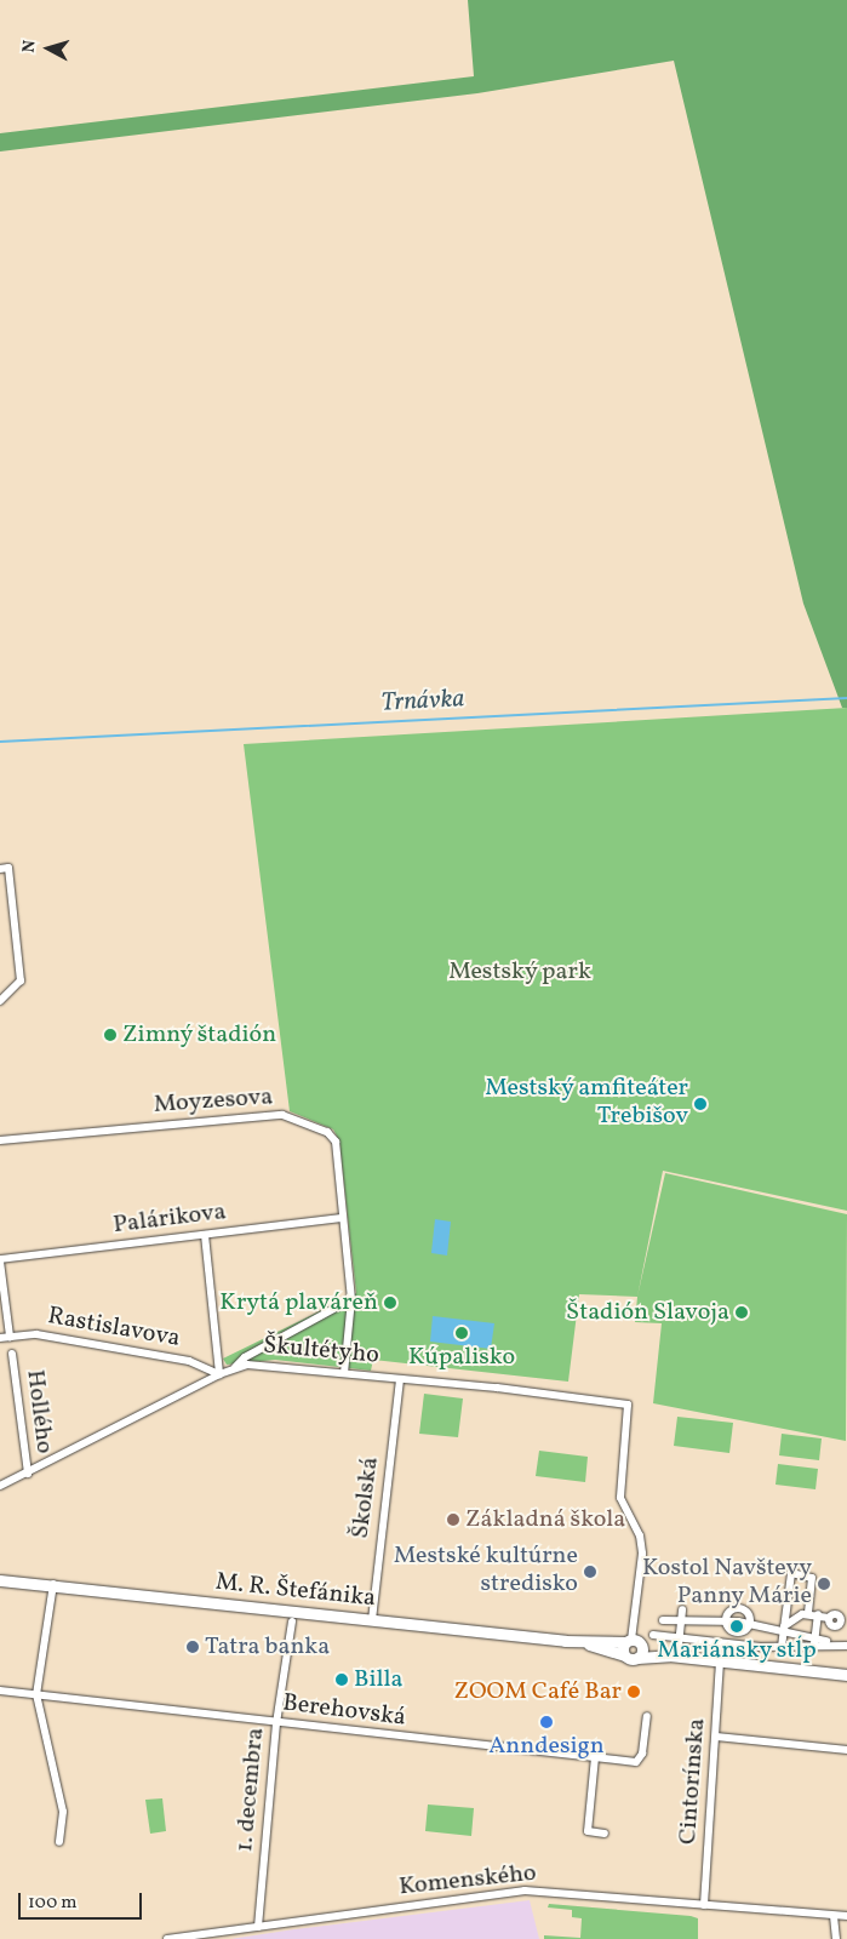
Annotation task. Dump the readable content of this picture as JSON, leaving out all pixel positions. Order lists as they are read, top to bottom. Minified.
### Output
{"streets":{"street":["Moyzesova","Palárikova","Rastislavova","Škultétyho","Hollého","Školská","M. R. Štefánika","Berehovská","Cintorínska","1. decembra","Komenského"]},"crossings":[["Moyzesova","Palárikova"],["Moyzesova","Škultétyho"],["Rastislavova","Škultétyho"],["Škultétyho","Hollého"],["Škultétyho","Školská"],["Škultétyho","M. R. Štefánika"],["Školská","M. R. Štefánika"],["M. R. Štefánika","Cintorínska"],["Berehovská","1. decembra"],["Cintorínska","Komenského"],["1. decembra","Komenského"]],"water":["Trnávka"],"parks":["Mestský park"],"places":["Zimný štadión","Mestský amfiteáter Trebišov","Krytá plaváreň","Štadión Slavoja","Kúpalisko","Základná škola","Mestské kultúrne stredisko","Kostol Navštevy Panny Márie","Mariánsky stĺp","Tatra banka","Billa","ZOOM Café Bar","Anndesign"],"scale_bar":"100 m","north":"left"}
